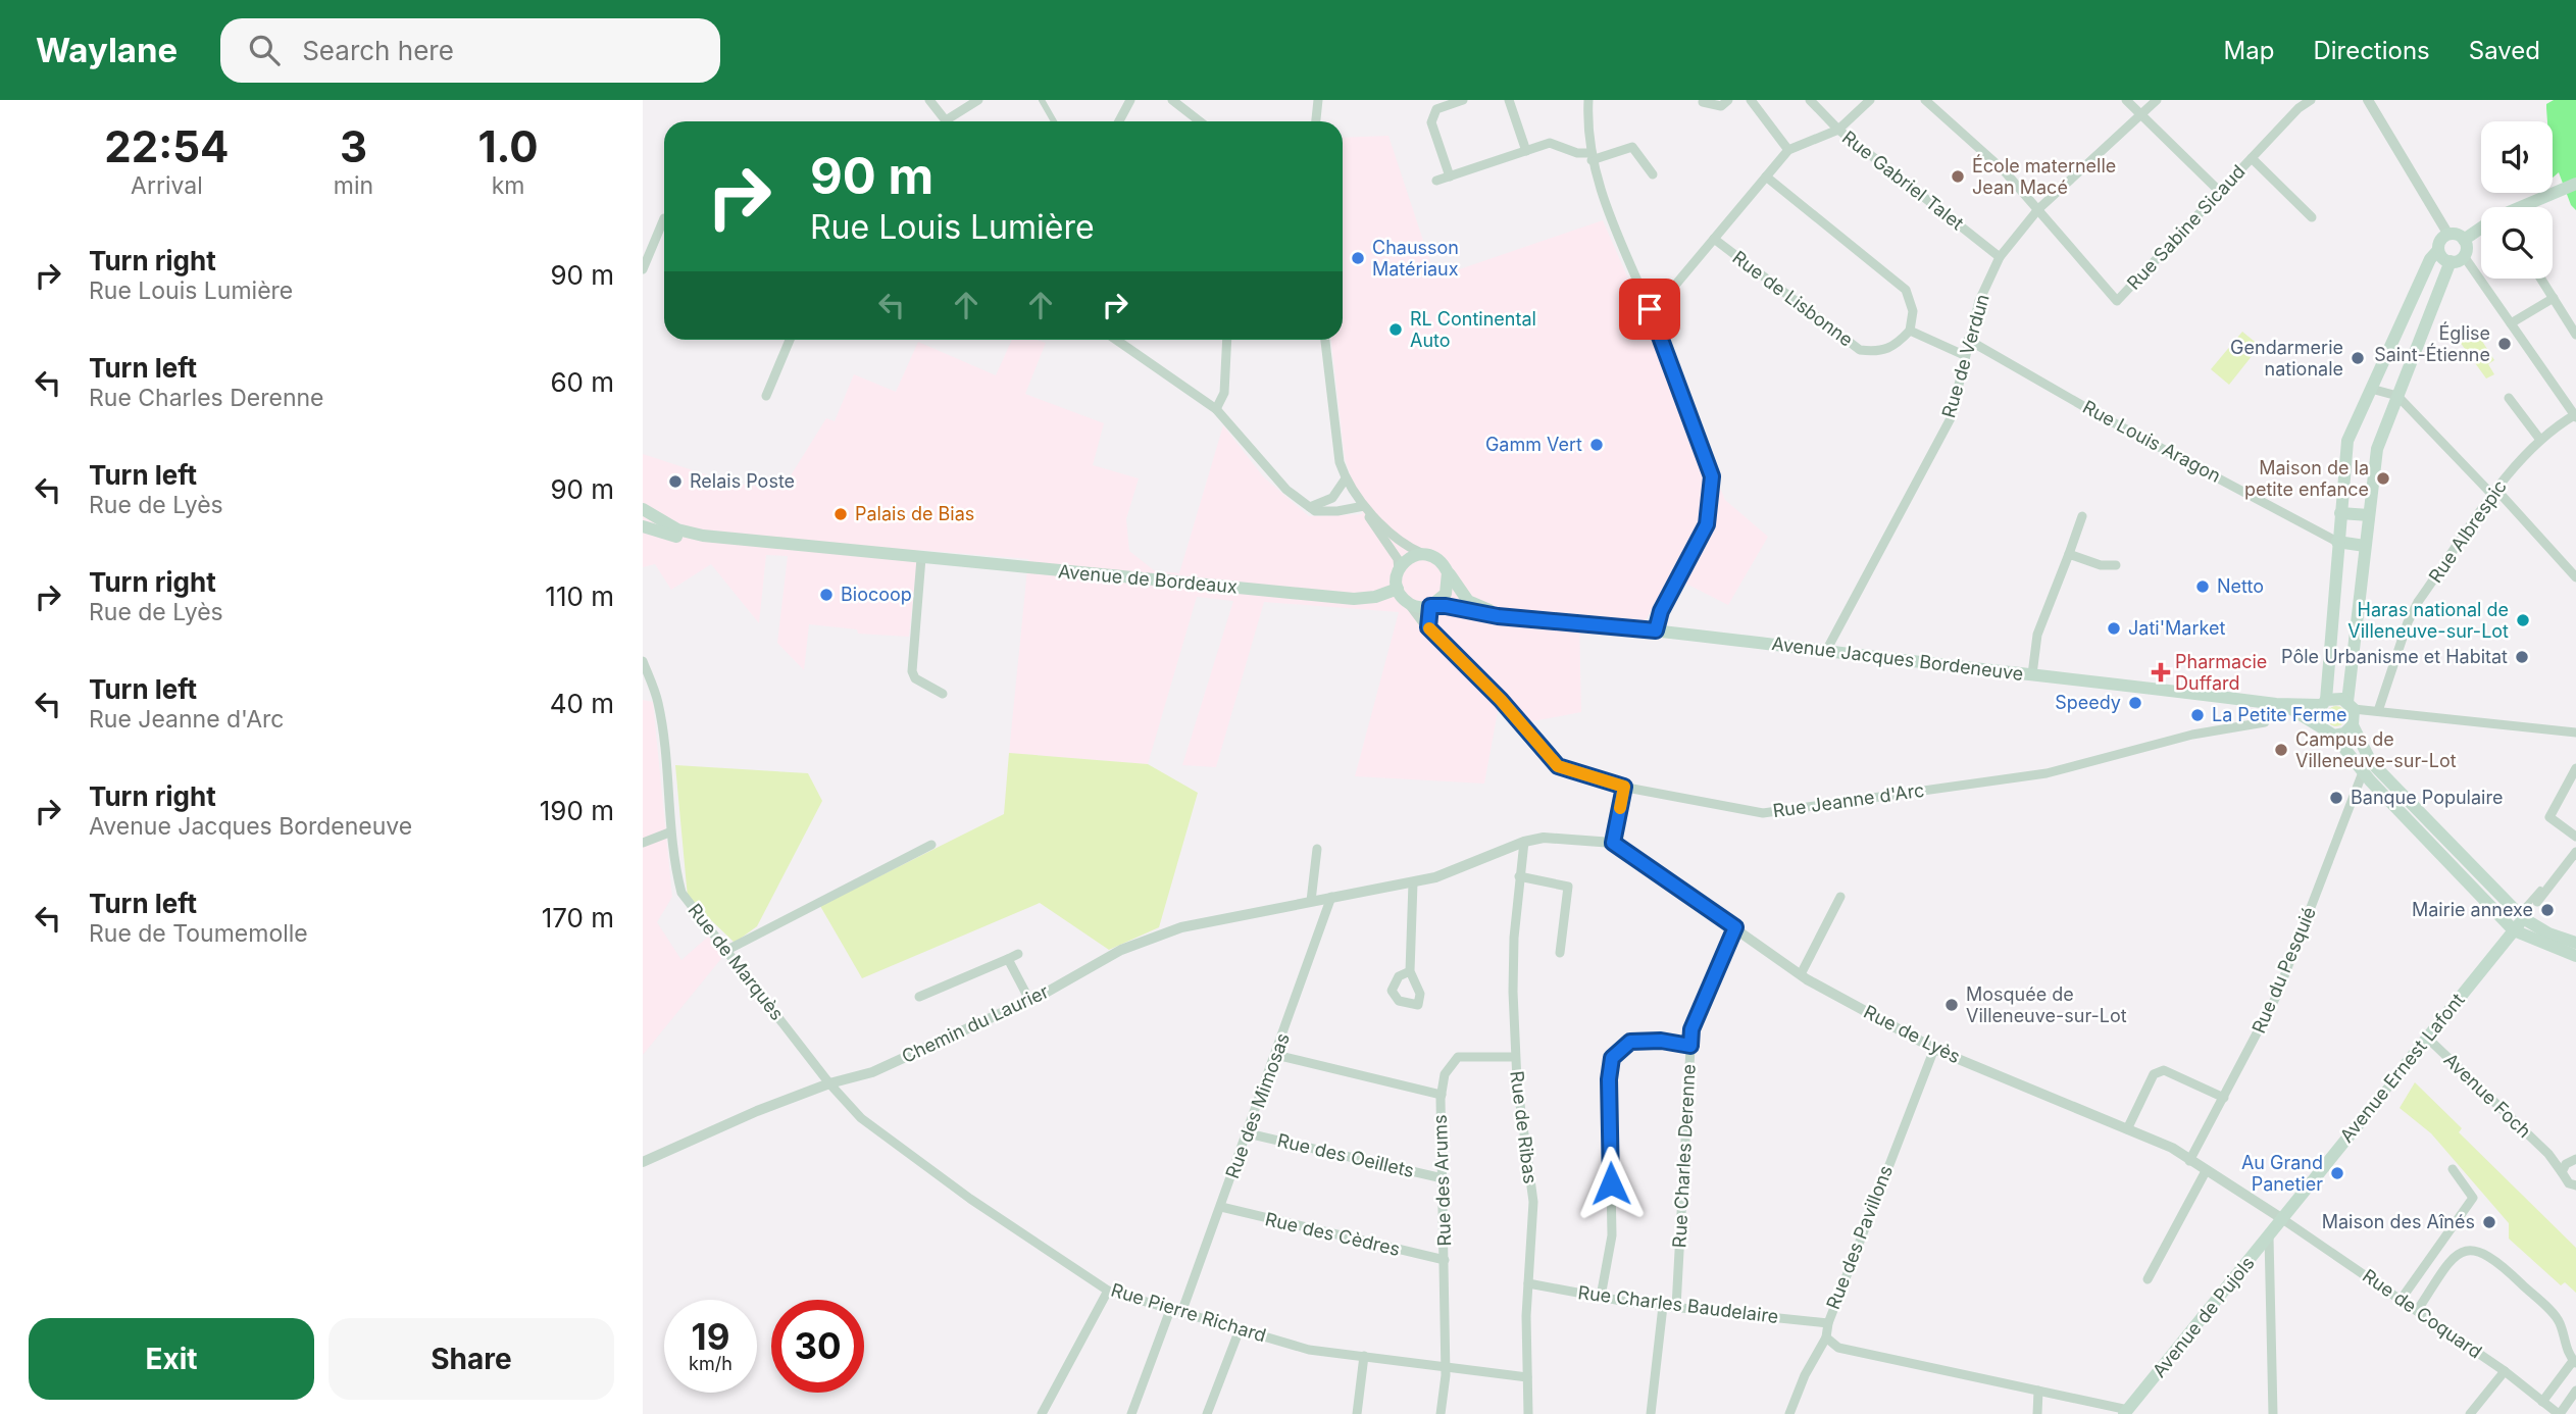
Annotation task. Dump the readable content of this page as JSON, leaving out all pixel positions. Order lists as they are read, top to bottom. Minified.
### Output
{"streets":{"main road":["Avenue de Bordeaux","Avenue Jacques Bordeneuve","Avenue Ernest Lafont","Avenue de Pujols"],"street":["Rue Gabriel Talet","Rue Sabine Sicaud","Rue de Lisbonne","Rue de Verdun","Rue Louis Aragon","Rue Albrespic","Rue Jeanne d'Arc","Rue de Marquès","Rue du Pesquié","Chemin du Laurier","Rue de Lyès","Avenue Foch","Rue des Mimosas","Rue de Ribas","Rue des Oeillets","Rue Charles Derenne","Rue des Arums","Rue des Cèdres","Rue des Pavillons","Rue Charles Baudelaire","Rue Pierre Richard","Rue de Coquard"]},"crossings":[["Rue Gabriel Talet","Rue de Verdun"],["Rue Sabine Sicaud","Rue de Verdun"],["Rue de Verdun","Rue Louis Aragon"],["Rue de Verdun","Avenue Jacques Bordeneuve"],["Avenue de Bordeaux","Avenue Jacques Bordeneuve"],["Avenue de Bordeaux","Rue Jeanne d'Arc"],["Avenue Jacques Bordeneuve","Rue Jeanne d'Arc"],["Rue de Marquès","Chemin du Laurier"],["Rue de Marquès","Rue Pierre Richard"],["Rue du Pesquié","Rue de Lyès"],["Chemin du Laurier","Rue de Lyès"],["Chemin du Laurier","Rue des Mimosas"],["Chemin du Laurier","Rue de Ribas"],["Chemin du Laurier","Rue Pierre Richard"],["Rue de Lyès","Avenue Ernest Lafont"],["Rue de Lyès","Rue Charles Derenne"],["Rue de Lyès","Rue des Pavillons"],["Rue de Lyès","Rue de Coquard"],["Rue de Lyès","Avenue de Pujols"],["Avenue Ernest Lafont","Avenue Foch"],["Avenue Ernest Lafont","Rue de Coquard"],["Avenue Ernest Lafont","Avenue de Pujols"],["Rue des Mimosas","Rue des Oeillets"],["Rue des Mimosas","Rue des Cèdres"],["Rue des Mimosas","Rue Pierre Richard"],["Rue de Ribas","Rue des Arums"],["Rue de Ribas","Rue Charles Baudelaire"],["Rue de Ribas","Rue Pierre Richard"],["Rue des Oeillets","Rue des Arums"],["Rue Charles Derenne","Rue Charles Baudelaire"],["Rue des Arums","Rue des Cèdres"],["Rue des Arums","Rue Pierre Richard"],["Rue des Pavillons","Rue Charles Baudelaire"],["Rue de Coquard","Avenue de Pujols"]],"places":{"other":["École maternelle Jean Macé","Chausson Matériaux","RL Continental Auto","Église Saint-Étienne","Gendarmerie nationale","Gamm Vert","Maison de la petite enfance","Relais Poste","Palais de Bias","Netto","Biocoop","Haras national de Villeneuve-sur-Lot","Jati'Market","Pôle Urbanisme et Habitat","Speedy","La Petite Ferme","Campus de Villeneuve-sur-Lot","Banque Populaire","Mairie annexe","Mosquée de Villeneuve-sur-Lot","Au Grand Panetier","Maison des Aînés"],"health":["Pharmacie Duffard"]},"page":{"header":"Waylane","search":"Search here","nav":["Map","Directions","Saved"],"eta":["22:54","Arrival","3","min","1.0","km"],"turn":["90 m","Rue Louis Lumière"],"list":[{"name":"Turn right","note":"Rue Louis Lumière","value":"90 m"},{"name":"Turn left","note":"Rue Charles Derenne","value":"60 m"},{"name":"Turn left","note":"Rue de Lyès","value":"90 m"},{"name":"Turn right","note":"Rue de Lyès","value":"110 m"},{"name":"Turn left","note":"Rue Jeanne d'Arc","value":"40 m"},{"name":"Turn right","note":"Avenue Jacques Bordeneuve","value":"190 m"},{"name":"Turn left","note":"Rue de Toumemolle","value":"170 m"}],"speed":"19 km/h","limit":"30","buttons":["Exit","Share"]}}
